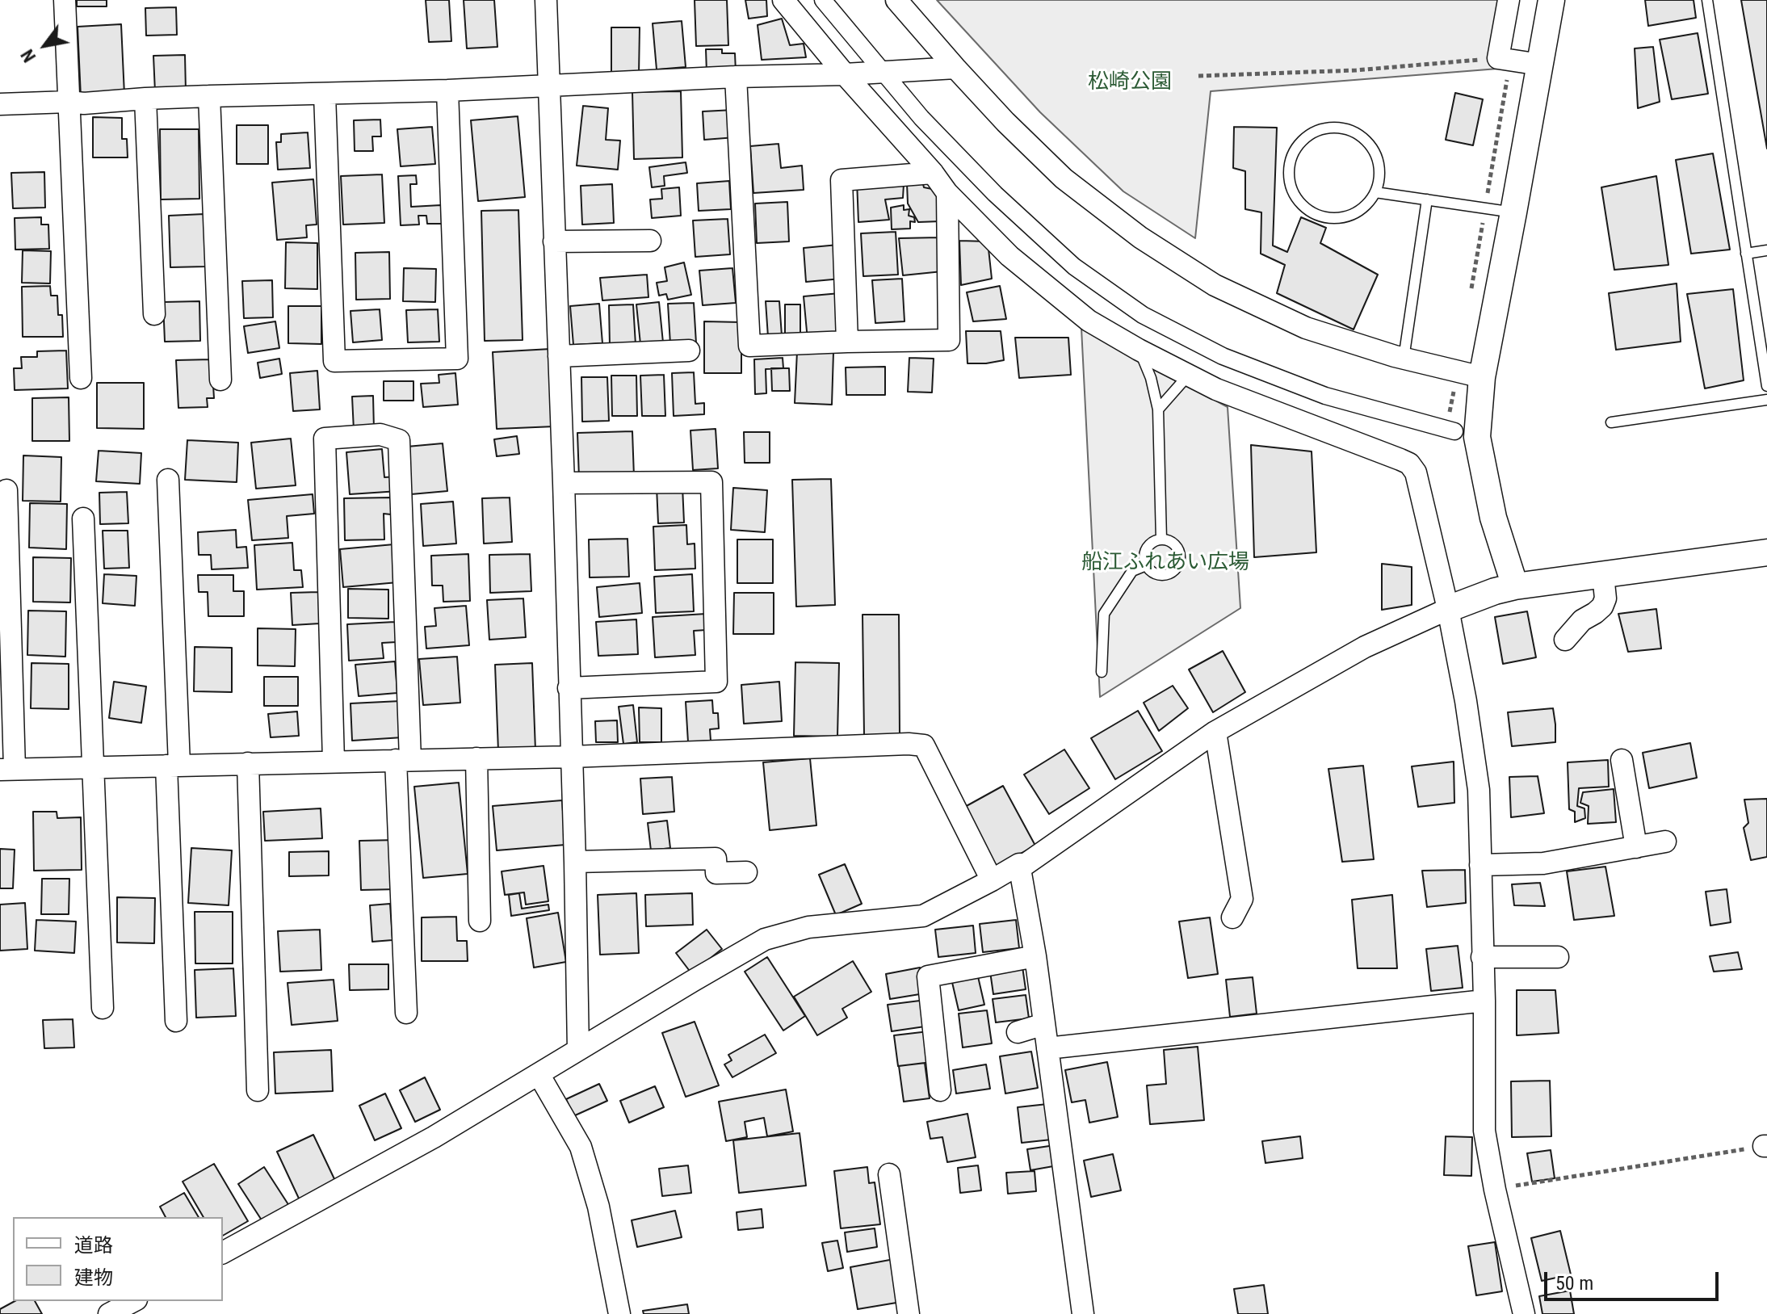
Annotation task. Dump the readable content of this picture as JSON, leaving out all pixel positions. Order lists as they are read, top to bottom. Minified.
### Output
{"parks":["松崎公園","船江ふれあい広場"],"legend":["道路","建物"],"scale_bar":"50 m","north":"bottom left"}
